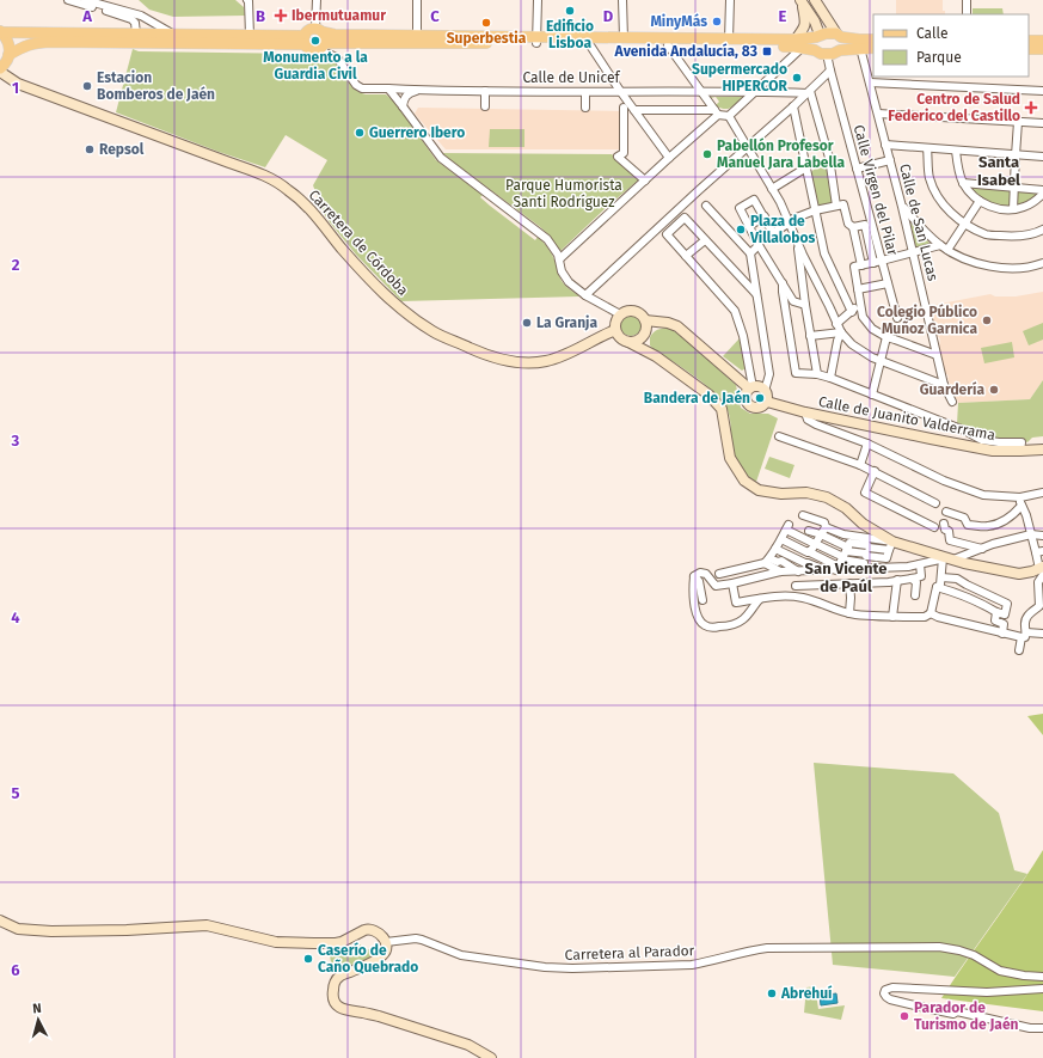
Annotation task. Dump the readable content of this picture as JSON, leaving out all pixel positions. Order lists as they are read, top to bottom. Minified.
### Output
{"streets":{"main road":["Carretera de Córdoba","Calle de Juanito Valderrama"],"street":["Calle de Unicef","Calle Virgen del Pilar","Calle de San Lucas","Carretera al Parador"]},"districts":["Santa Isabel","San Vicente de Paúl"],"parks":["Parque Humorista Santi Rodríguez"],"places":{"other":["Edificio Lisboa","MinyMás","Superbestia","Monumento a la Guardia Civil","Supermercado HIPERCOR","Estacion Bomberos de Jaén","Guerrero Ibero","Repsol","Pabellón Profesor Manuel Jara Labella","Plaza de Villalobos","Colegio Público Muñoz Garnica","La Granja","Guardería","Bandera de Jaén","Caserío de Caño Quebrado","Abrehuí","Parador de Turismo de Jaén"],"health":["Ibermutuamur","Centro de Salud Federico del Castillo"],"transit":["Avenida Andalucía, 83"]},"legend":["Calle","Parque"],"north":"top","grid":{"columns":["A","B","C","D","E"],"rows":["1","2","3","4","5","6"]}}
